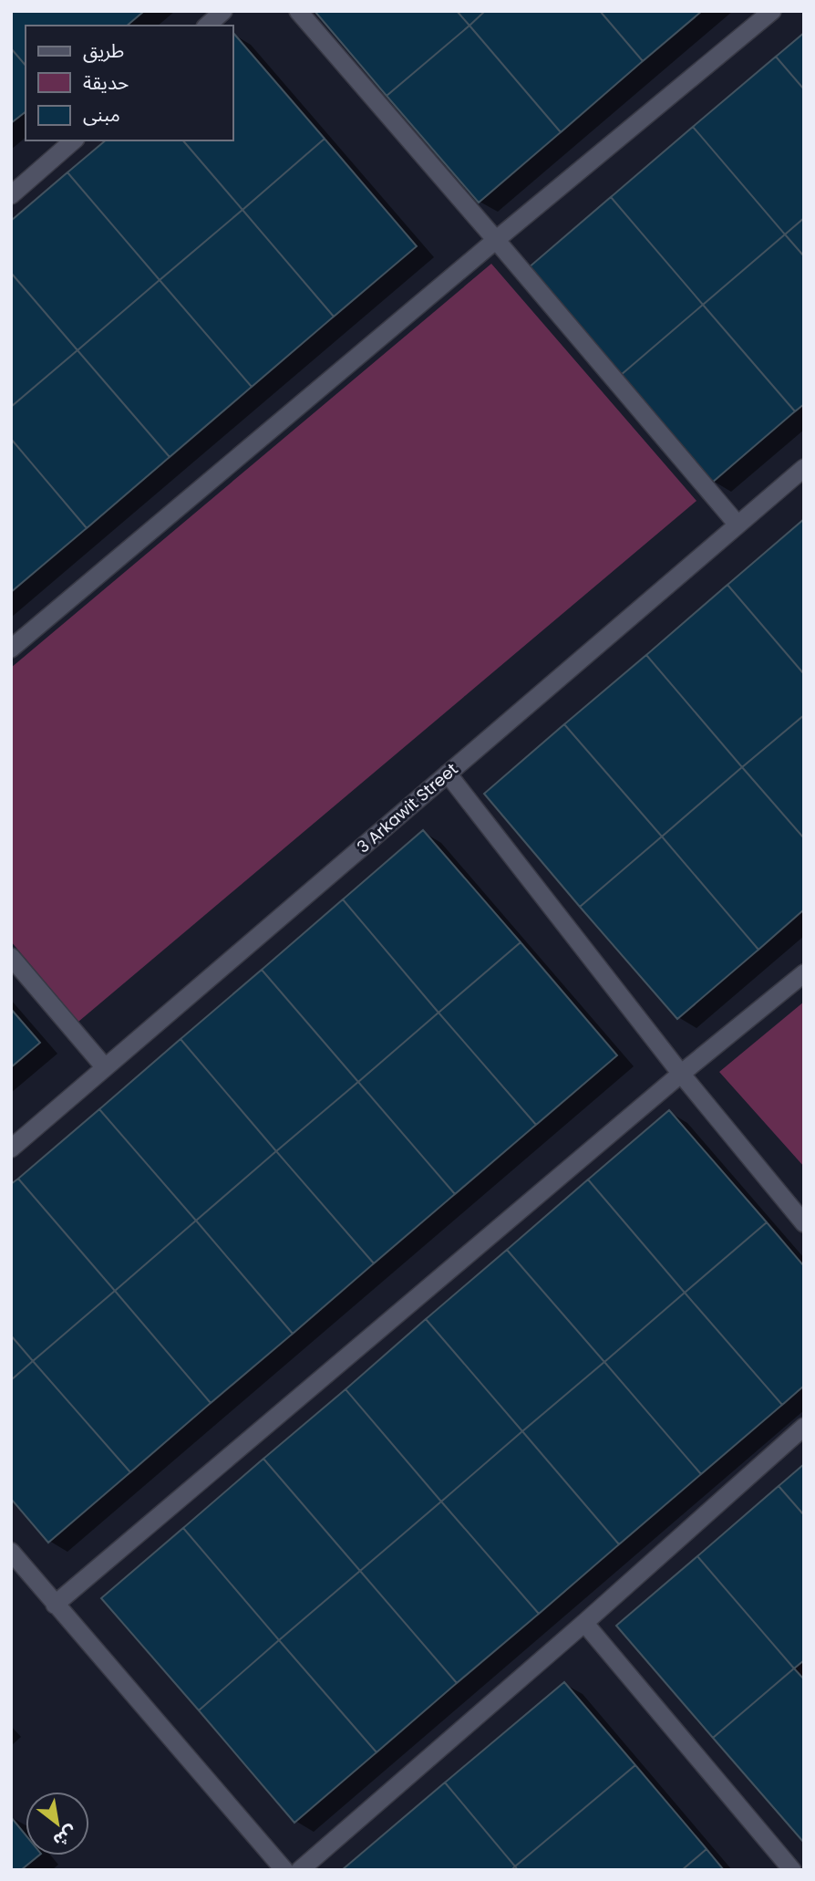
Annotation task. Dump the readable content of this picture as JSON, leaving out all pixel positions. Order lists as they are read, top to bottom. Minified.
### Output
{"streets":{"street":["3 Arkawit Street"]},"legend":["طريق","حديقة","مبنى"],"north":"bottom right"}
